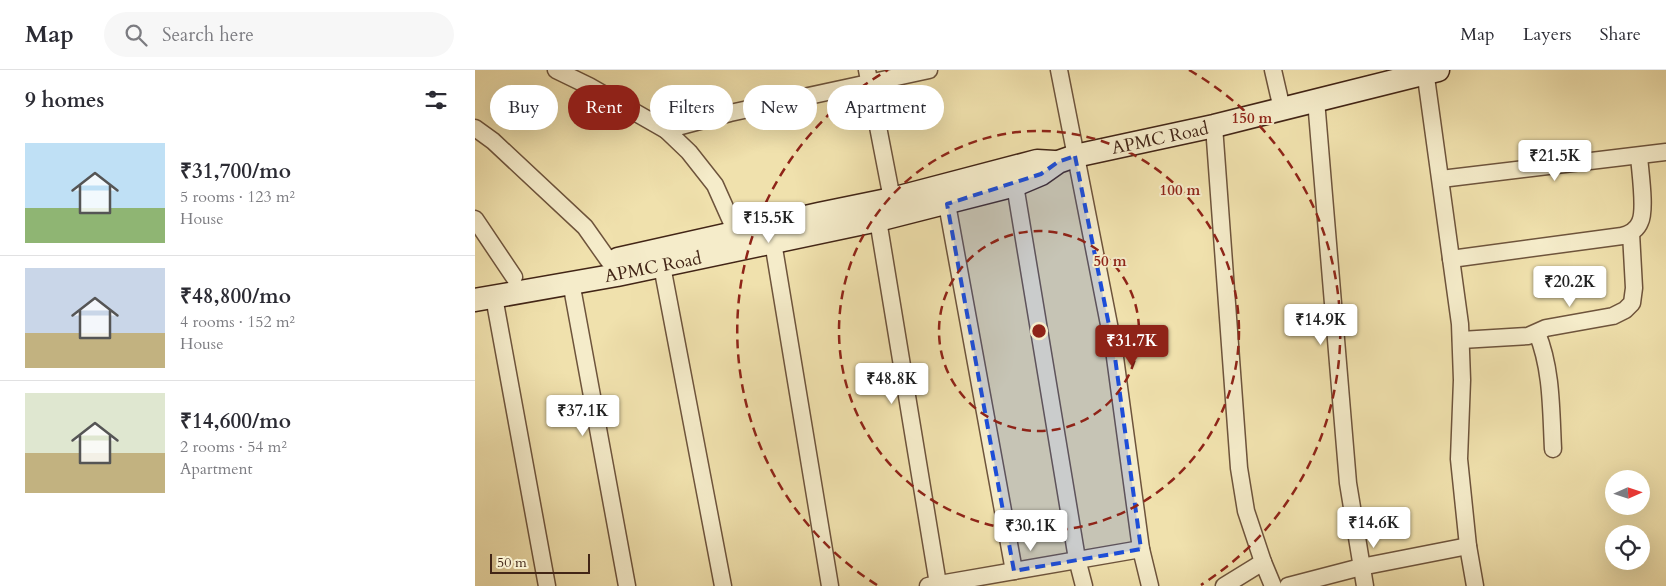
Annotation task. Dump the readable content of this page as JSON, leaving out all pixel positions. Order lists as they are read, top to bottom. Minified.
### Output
{"streets":{"street":["APMC Road"]},"scale_bar":"50 m","north":"right","page":{"header":"Map","search":"Search here","nav":["Map","Layers","Share"],"heading":"9 homes","chip":["Buy","Rent","Filters","New","Apartment"],"list":[{"name":"₹31,700/mo","note":"5 rooms · 123 m² · House"},{"name":"₹48,800/mo","note":"4 rooms · 152 m² · House"},{"name":"₹14,600/mo","note":"2 rooms · 54 m² · Apartment"}],"price":["₹21.5K","₹15.5K","₹20.2K","₹14.9K","₹31.7K","₹48.8K","₹37.1K","₹14.6K","₹30.1K"],"scale":"50 m"},"rings":["150 m","100 m","50 m"]}
